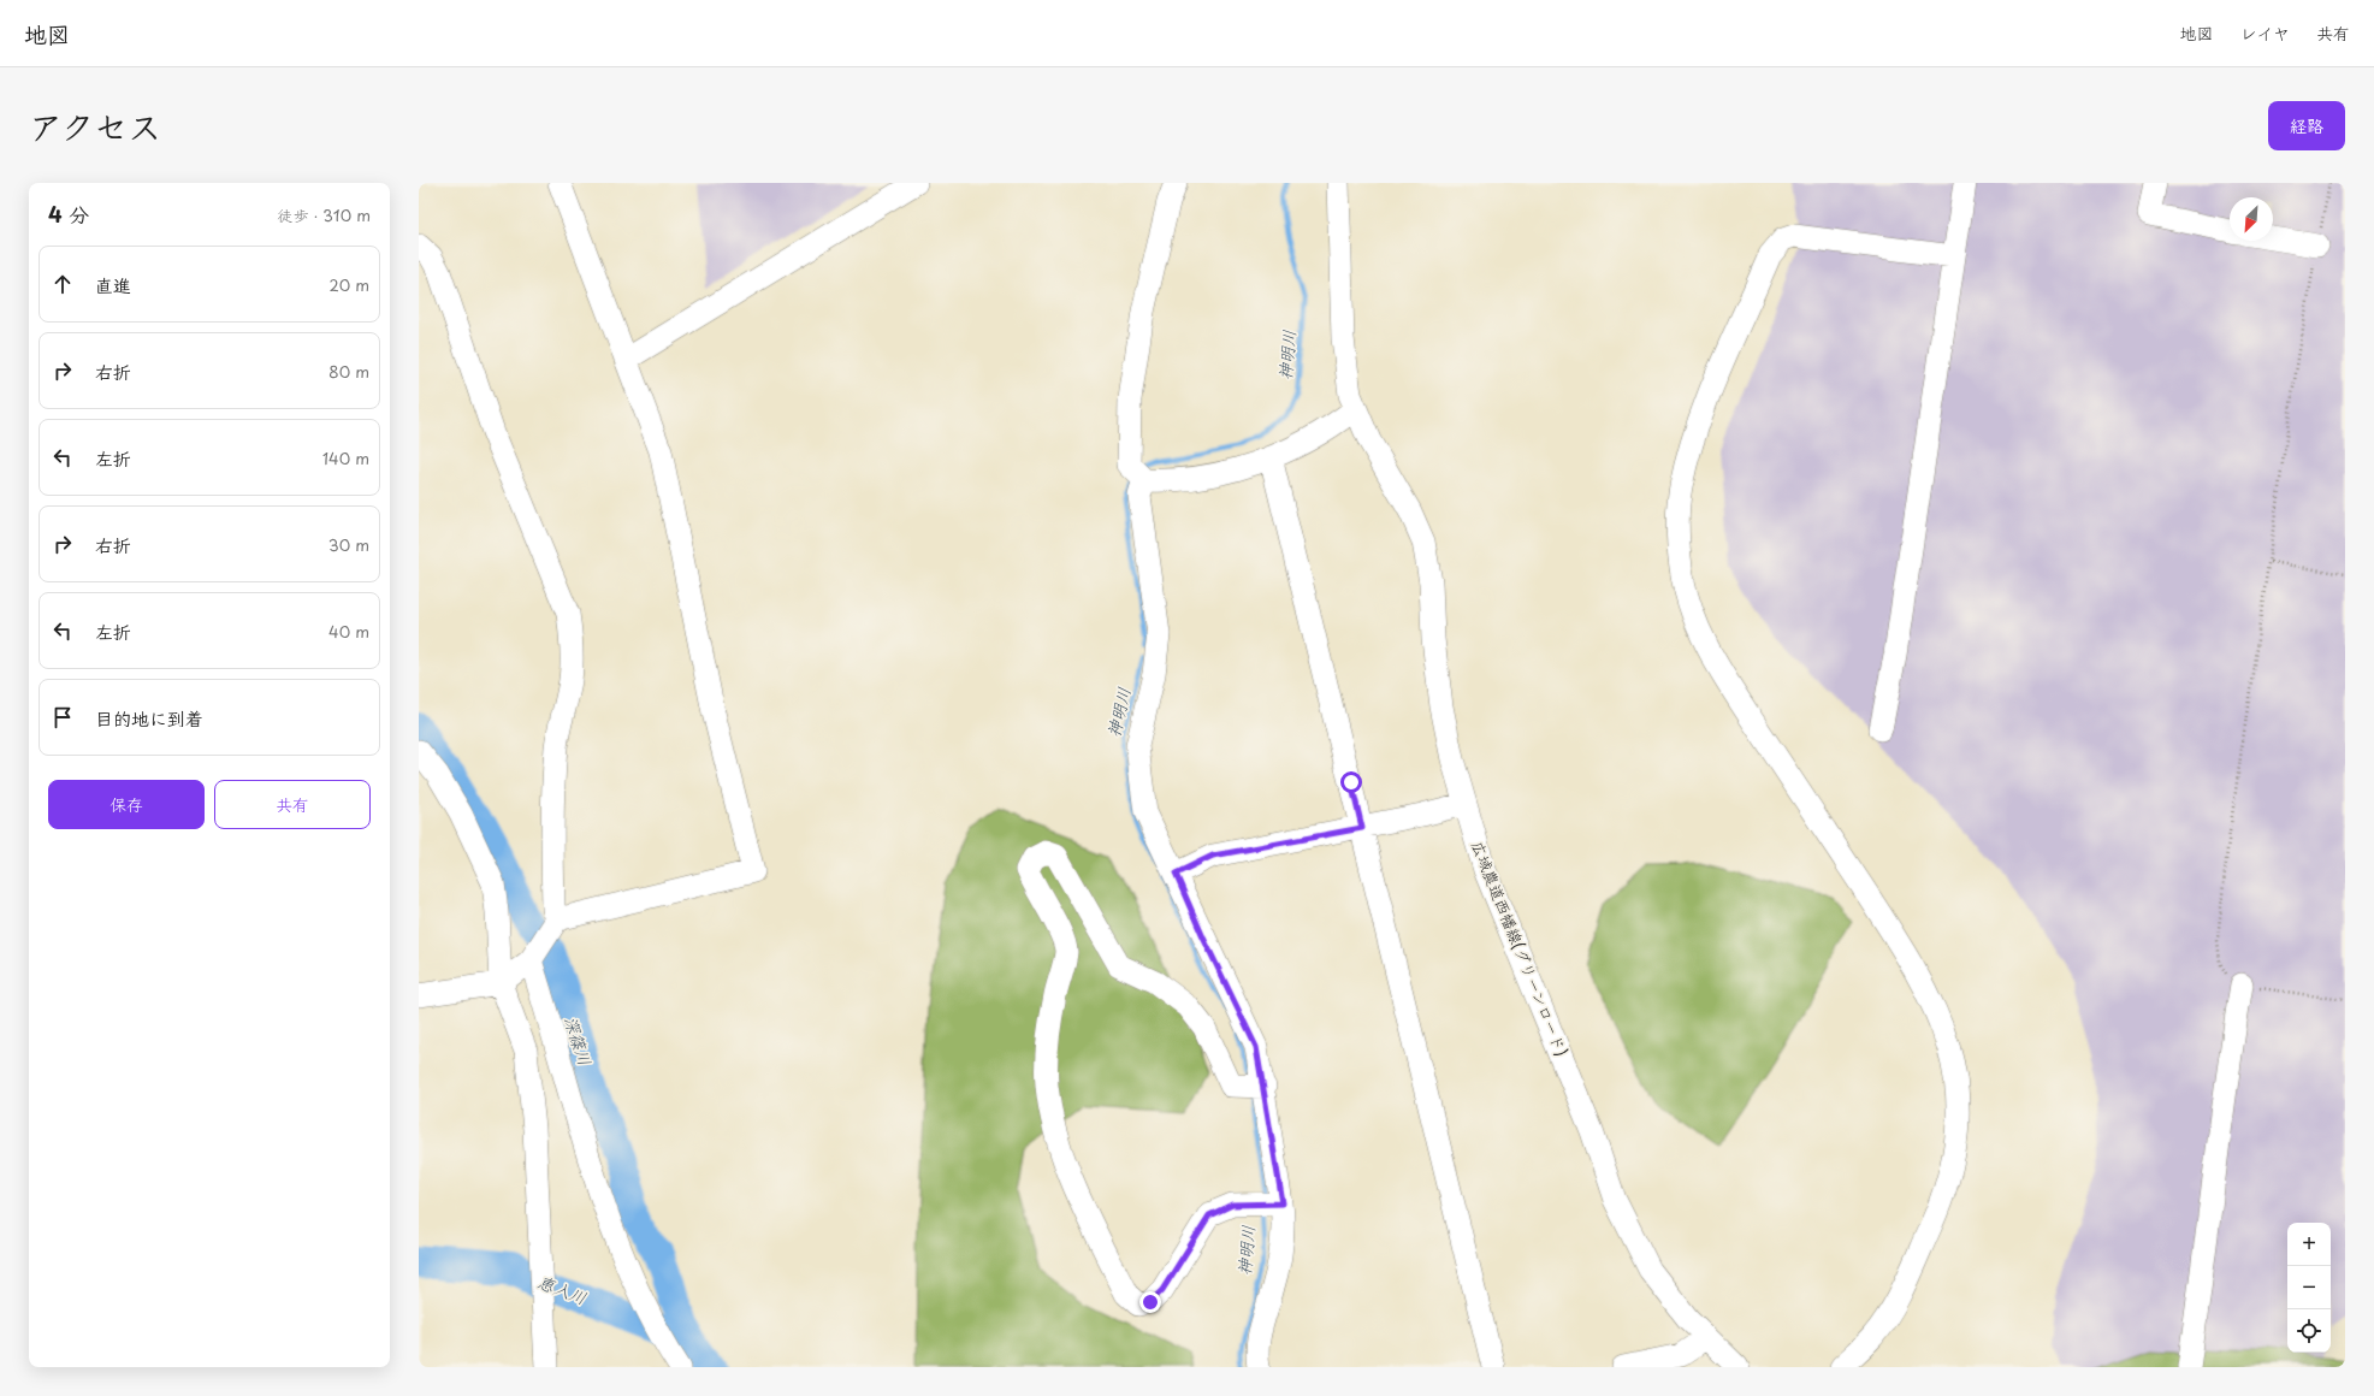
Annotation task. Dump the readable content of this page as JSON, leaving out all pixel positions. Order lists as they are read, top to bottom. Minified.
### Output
{"streets":{"street":["広域農道西幡線(グリーンロード)"]},"water":["神明川","深篠川","恵入川"],"north":"bottom left","page":{"header":"地図","nav":["地図","レイヤ","共有"],"title":"アクセス","buttons":["経路",["保存","共有"]],"heading":["4 分","徒歩 · 310 m"],"list":[["直進","20 m"],["右折","80 m"],["左折","140 m"],["右折","30 m"],["左折","40 m"],"目的地に到着"],"map_buttons":["+","−"]}}
